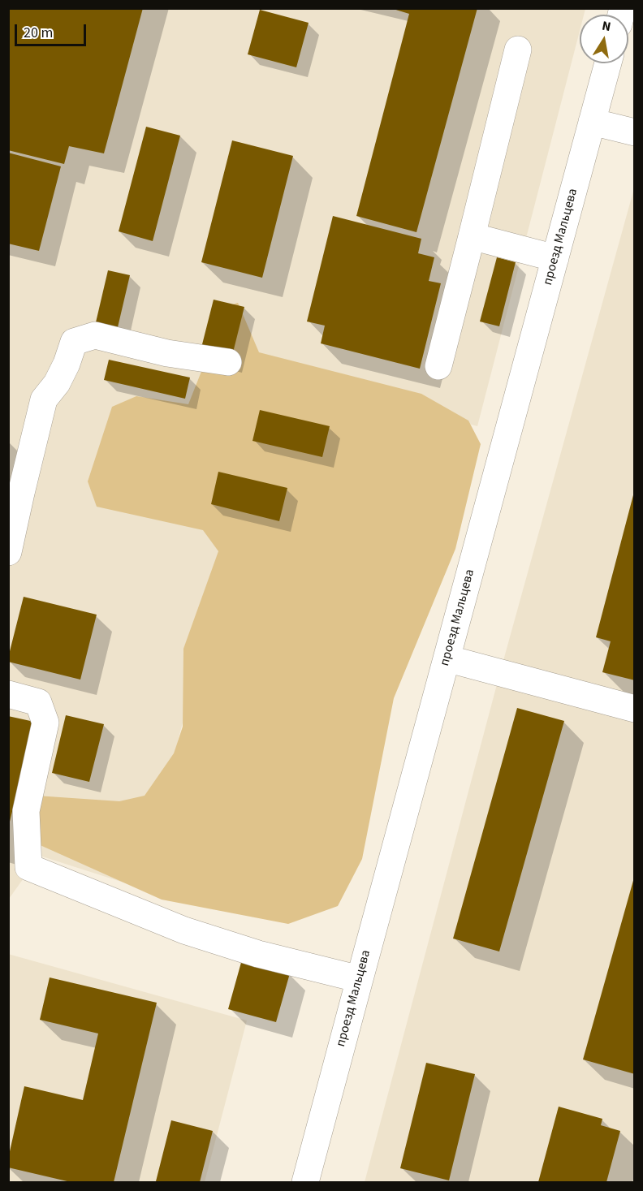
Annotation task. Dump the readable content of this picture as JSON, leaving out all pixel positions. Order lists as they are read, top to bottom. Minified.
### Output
{"streets":{"street":["проезд Мальцева"]},"scale_bar":"20 m","north":"top"}
